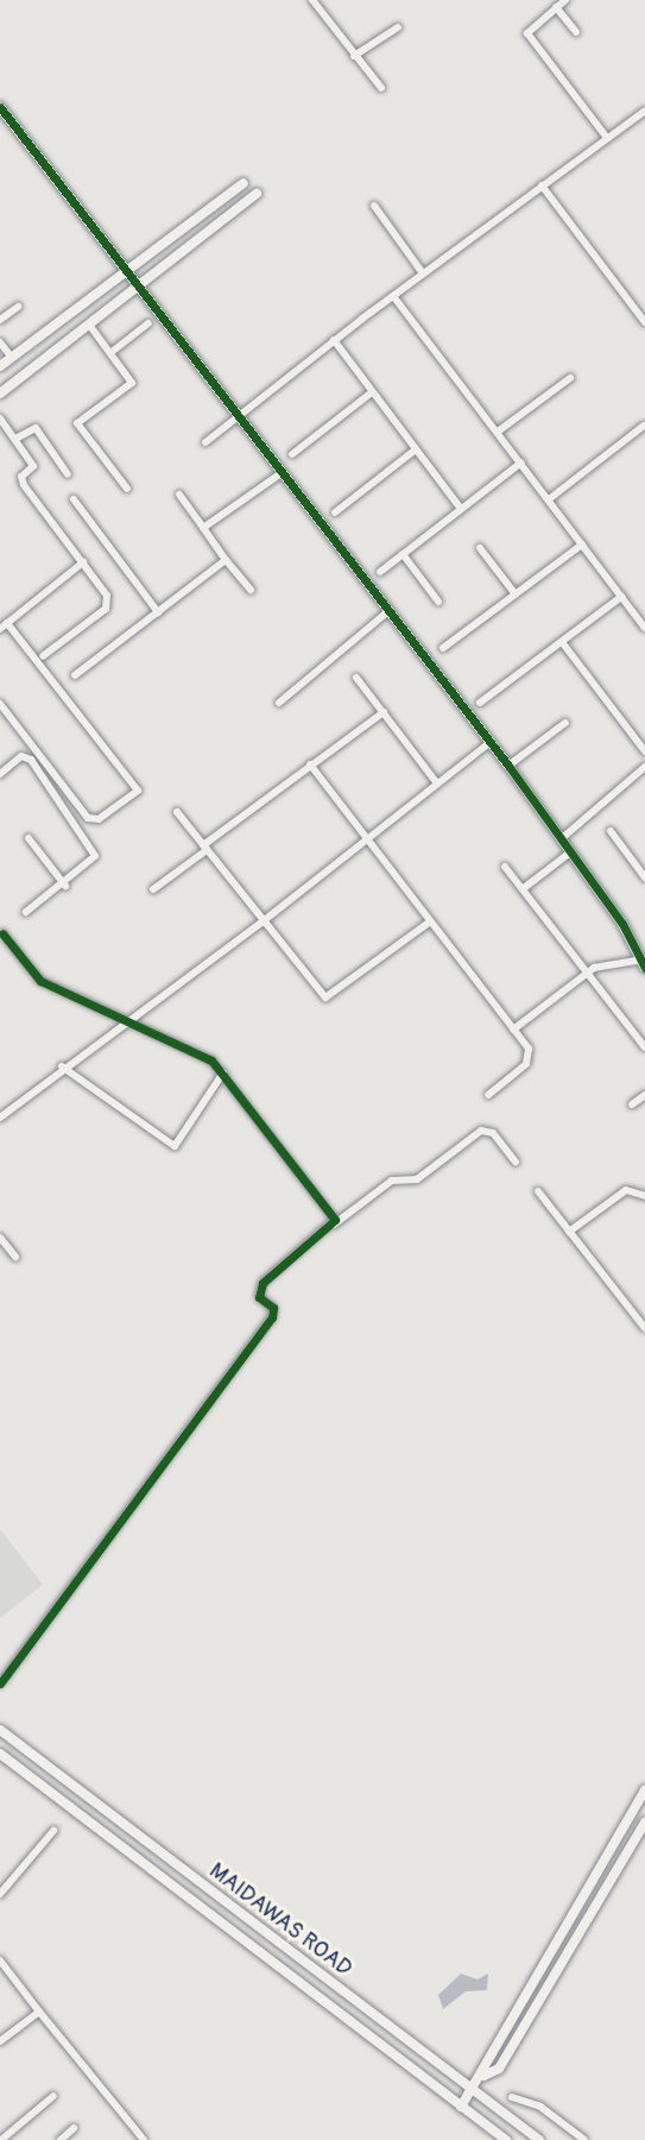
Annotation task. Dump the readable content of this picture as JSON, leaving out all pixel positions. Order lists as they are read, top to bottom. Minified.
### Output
{"streets":{"street":["MAIDAWAS ROAD"]}}
